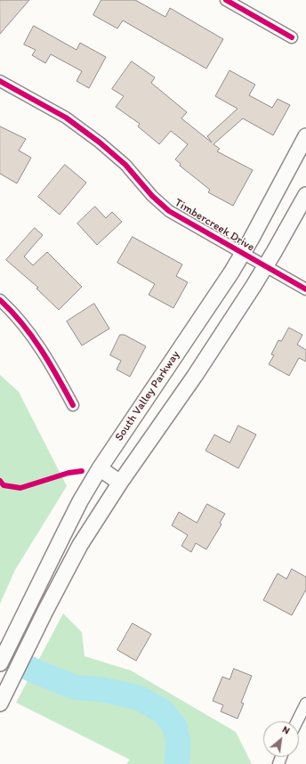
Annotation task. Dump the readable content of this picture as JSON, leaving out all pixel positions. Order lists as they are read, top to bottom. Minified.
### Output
{"streets":{"main road":["South Valley Parkway"],"street":["Timbercreek Drive"]},"crossings":[["Timbercreek Drive","South Valley Parkway"]],"north":"top right"}
